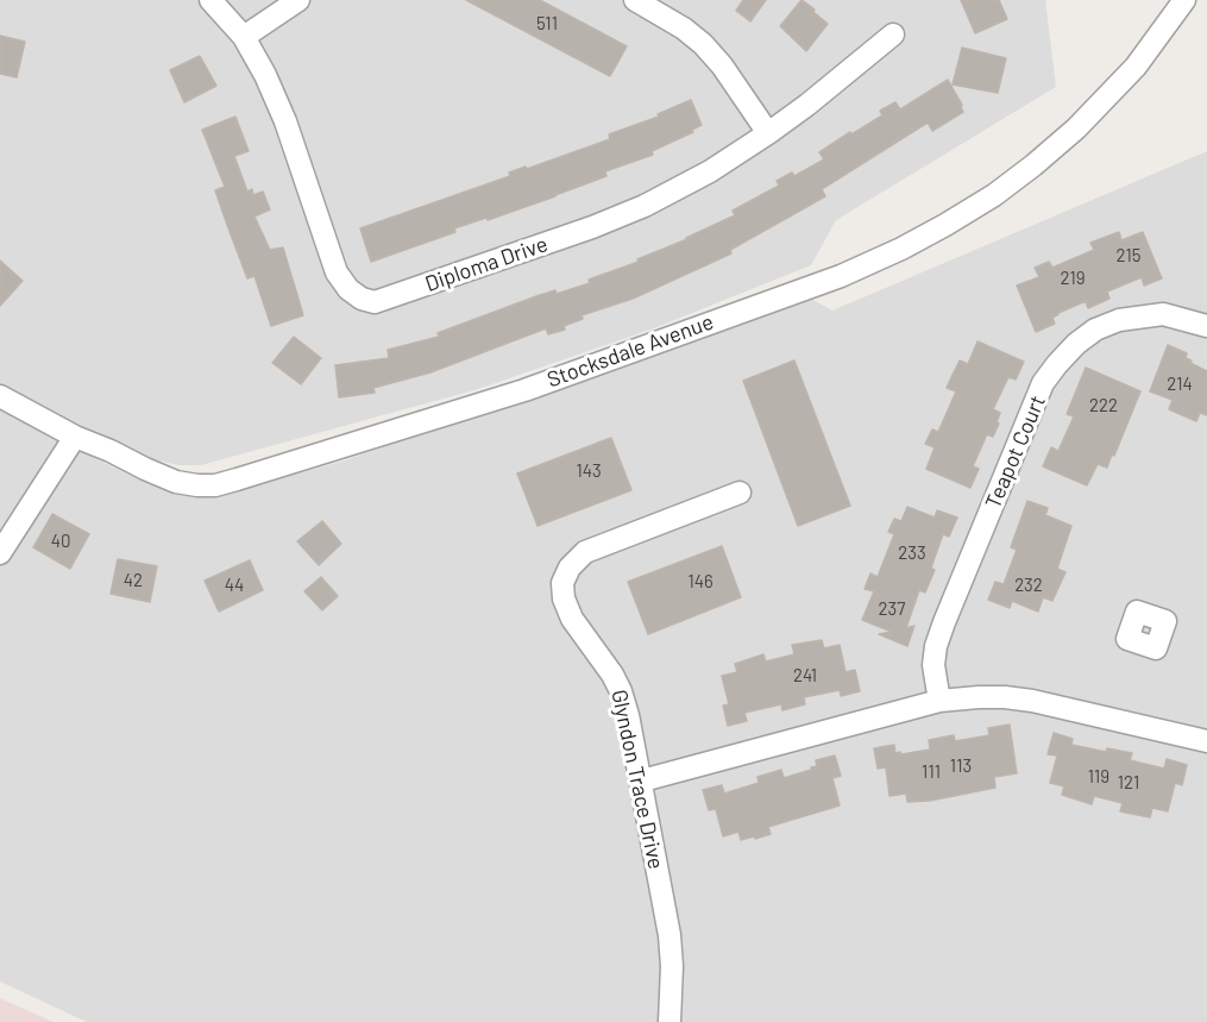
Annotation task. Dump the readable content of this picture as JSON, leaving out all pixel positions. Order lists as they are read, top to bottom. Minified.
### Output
{"streets":{"street":["Diploma Drive","Stocksdale Avenue","Teapot Court","Glyndon Trace Drive"]},"house_numbers":["511","215","219","214","222","143","40","233","42","146","44","232","237","241","113","111","119","121"]}
